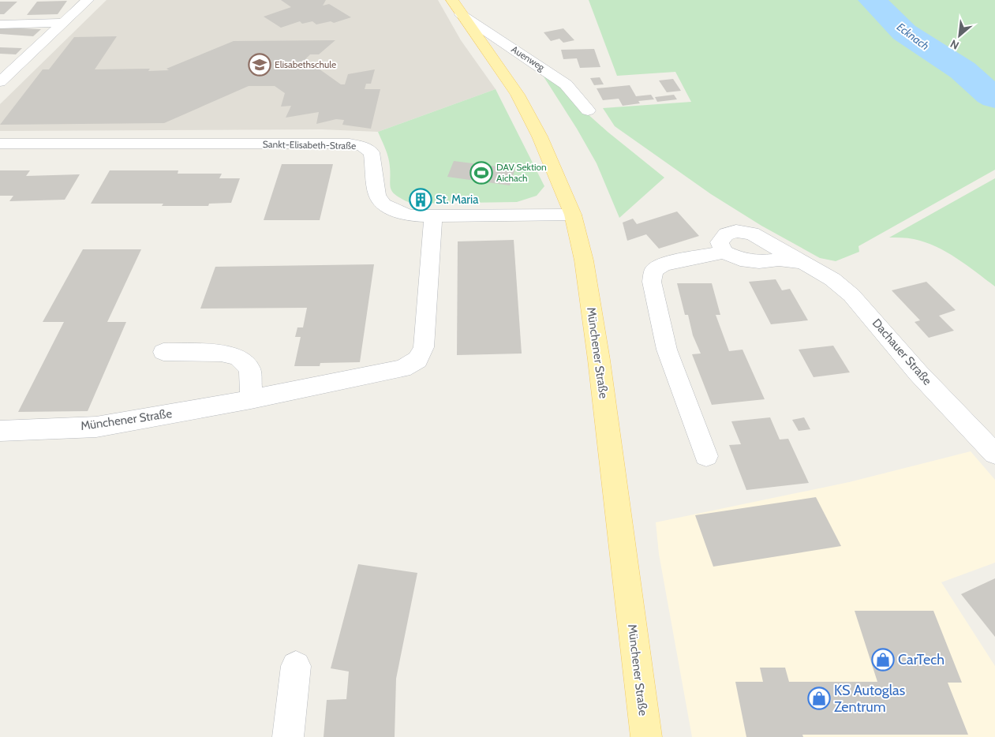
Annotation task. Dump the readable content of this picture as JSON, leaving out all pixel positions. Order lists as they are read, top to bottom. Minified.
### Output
{"streets":{"main road":["Münchener Straße"],"street":["Auenweg","Sankt-Elisabeth-Straße","Dachauer Straße"]},"crossings":[["Auenweg","Münchener Straße"],["Sankt-Elisabeth-Straße","Münchener Straße"]],"water":["Ecknach"],"places":{"school or university":["Elisabethschule"],"sports":["DAV Sektion Aichach"],"building":["St. Maria"],"shop":["CarTech","KS Autoglas Zentrum"]},"north":"bottom left"}
